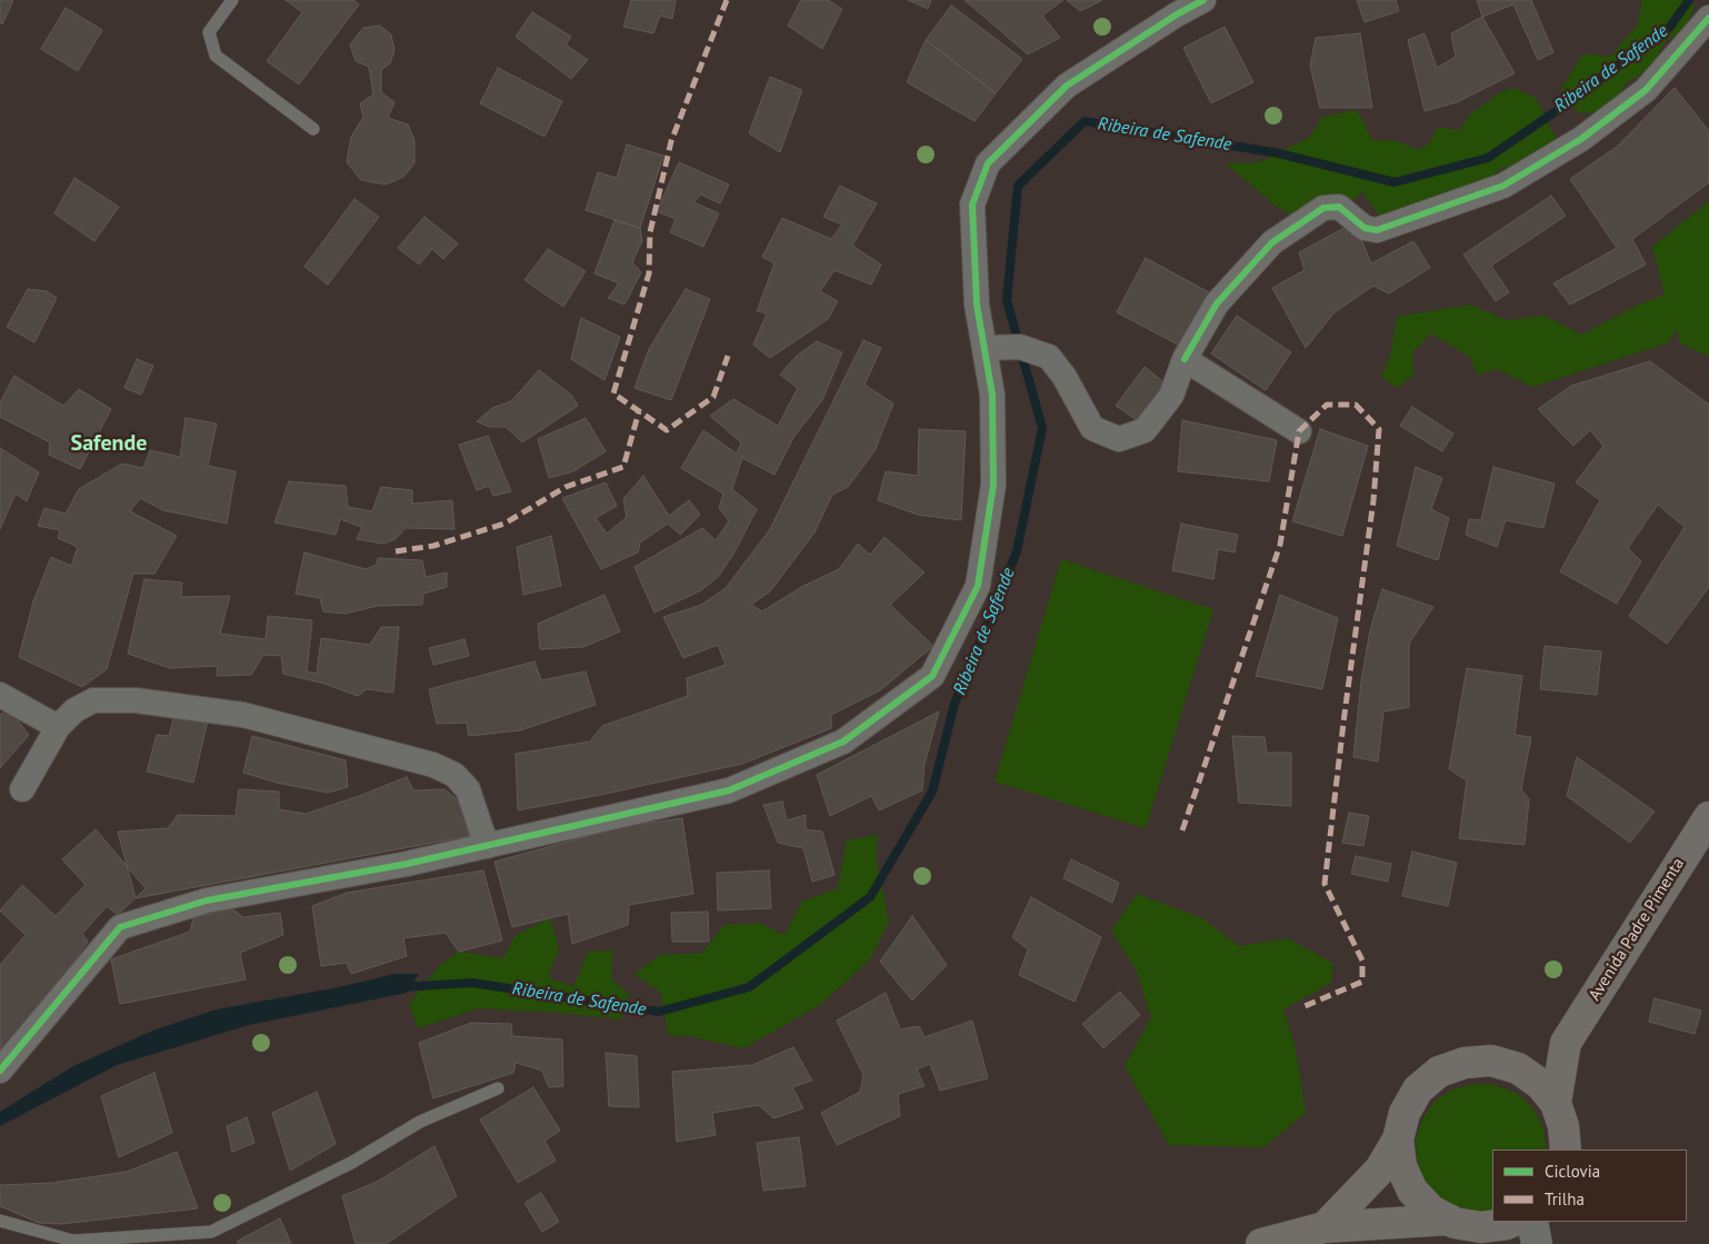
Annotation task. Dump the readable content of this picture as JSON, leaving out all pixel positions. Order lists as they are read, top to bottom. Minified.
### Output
{"streets":{"main road":["Avenida Padre Pimenta"]},"districts":["Safende"],"water":["Ribeira de Safende"],"legend":["Ciclovia","Trilha"]}
